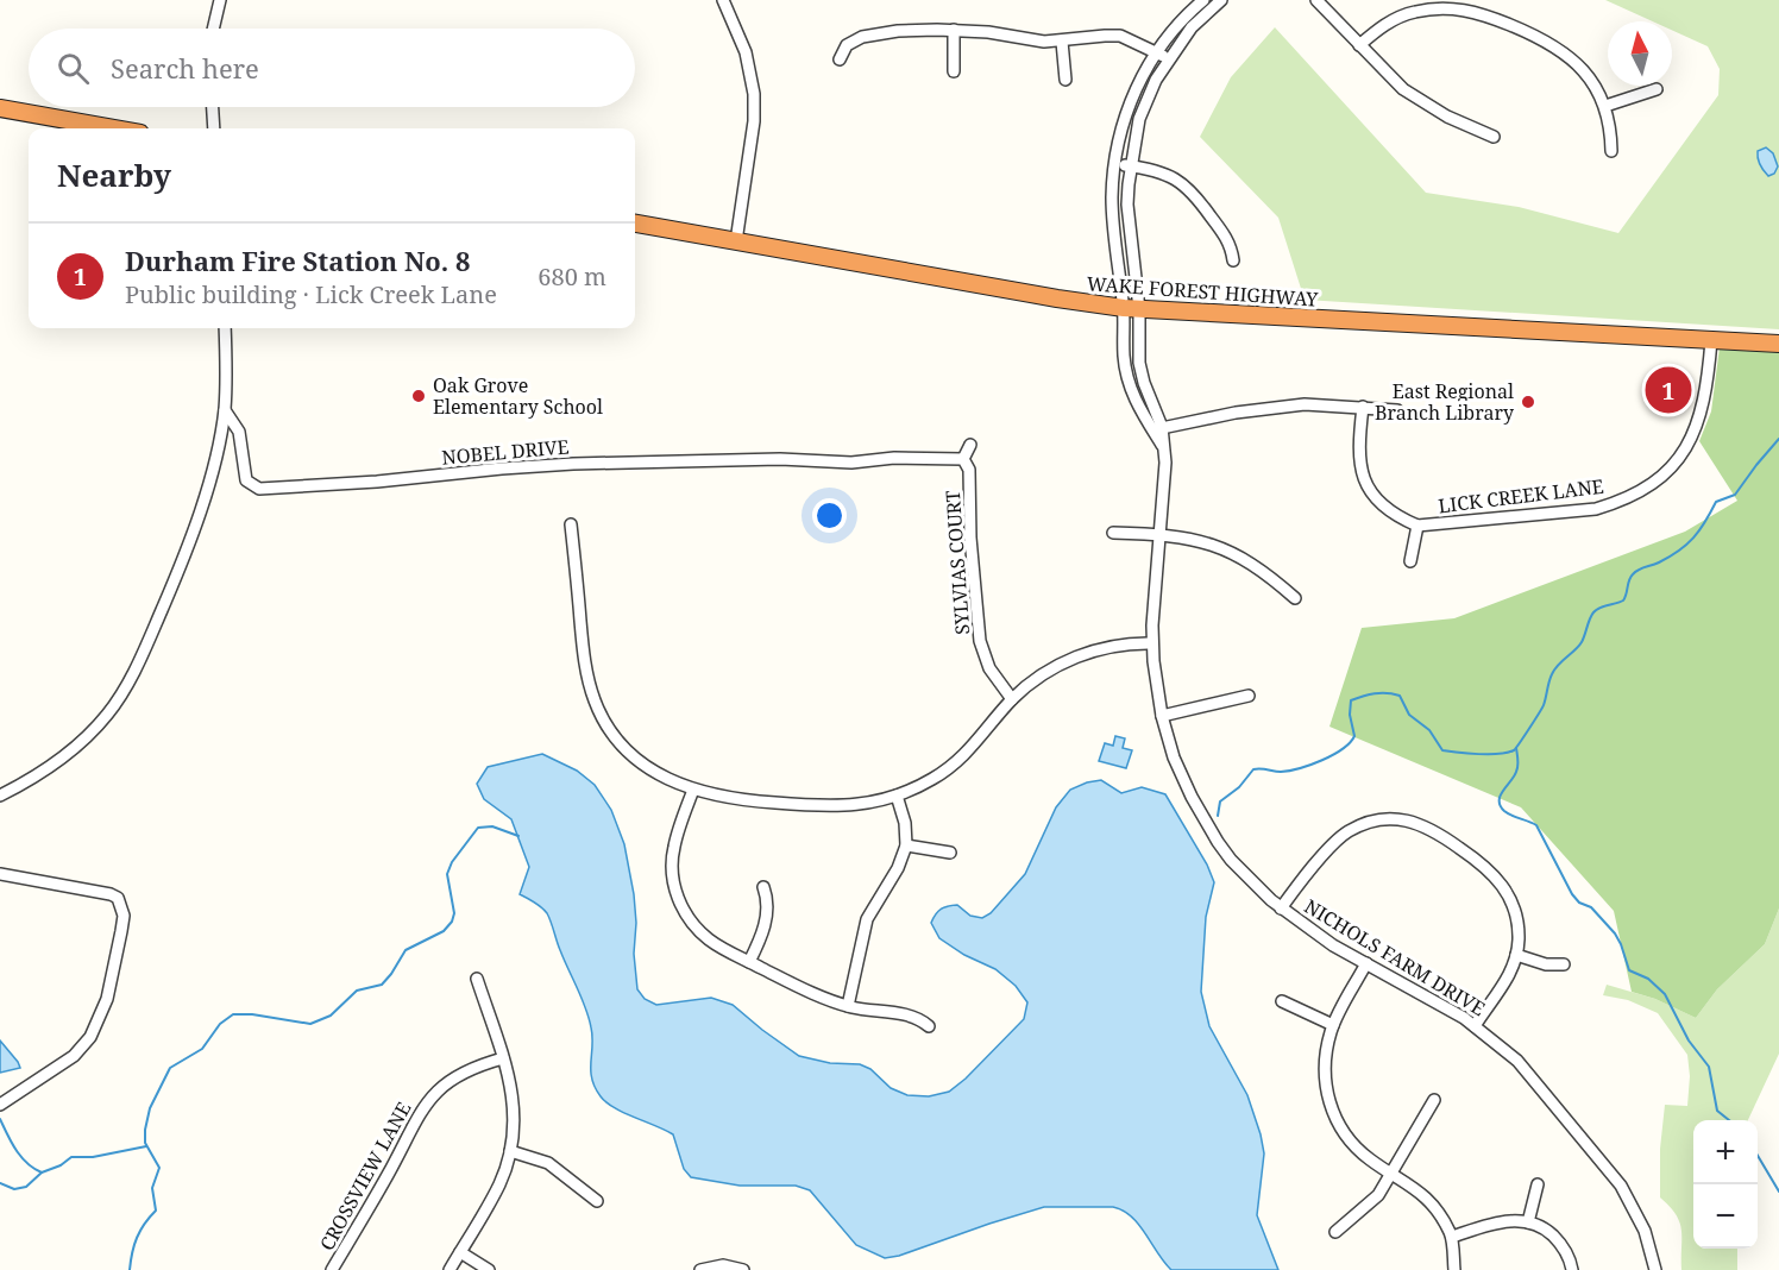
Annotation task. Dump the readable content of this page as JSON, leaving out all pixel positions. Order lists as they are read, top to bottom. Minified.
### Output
{"streets":{"highway":["WAKE FOREST HIGHWAY"],"street":["NOBEL DRIVE","LICK CREEK LANE","SYLVIAS COURT","NICHOLS FARM DRIVE","CROSSVIEW LANE"]},"crossings":[["WAKE FOREST HIGHWAY","LICK CREEK LANE"],["WAKE FOREST HIGHWAY","NICHOLS FARM DRIVE"],["NOBEL DRIVE","SYLVIAS COURT"]],"places":["Oak Grove Elementary School","East Regional Branch Library"],"north":"top","page":{"search":"Search here","heading":"Nearby","list":[{"mark":"1","name":"Durham Fire Station No. 8","note":"Public building · Lick Creek Lane","value":"680 m"}],"pins":"1","map_buttons":["+","−"]}}
